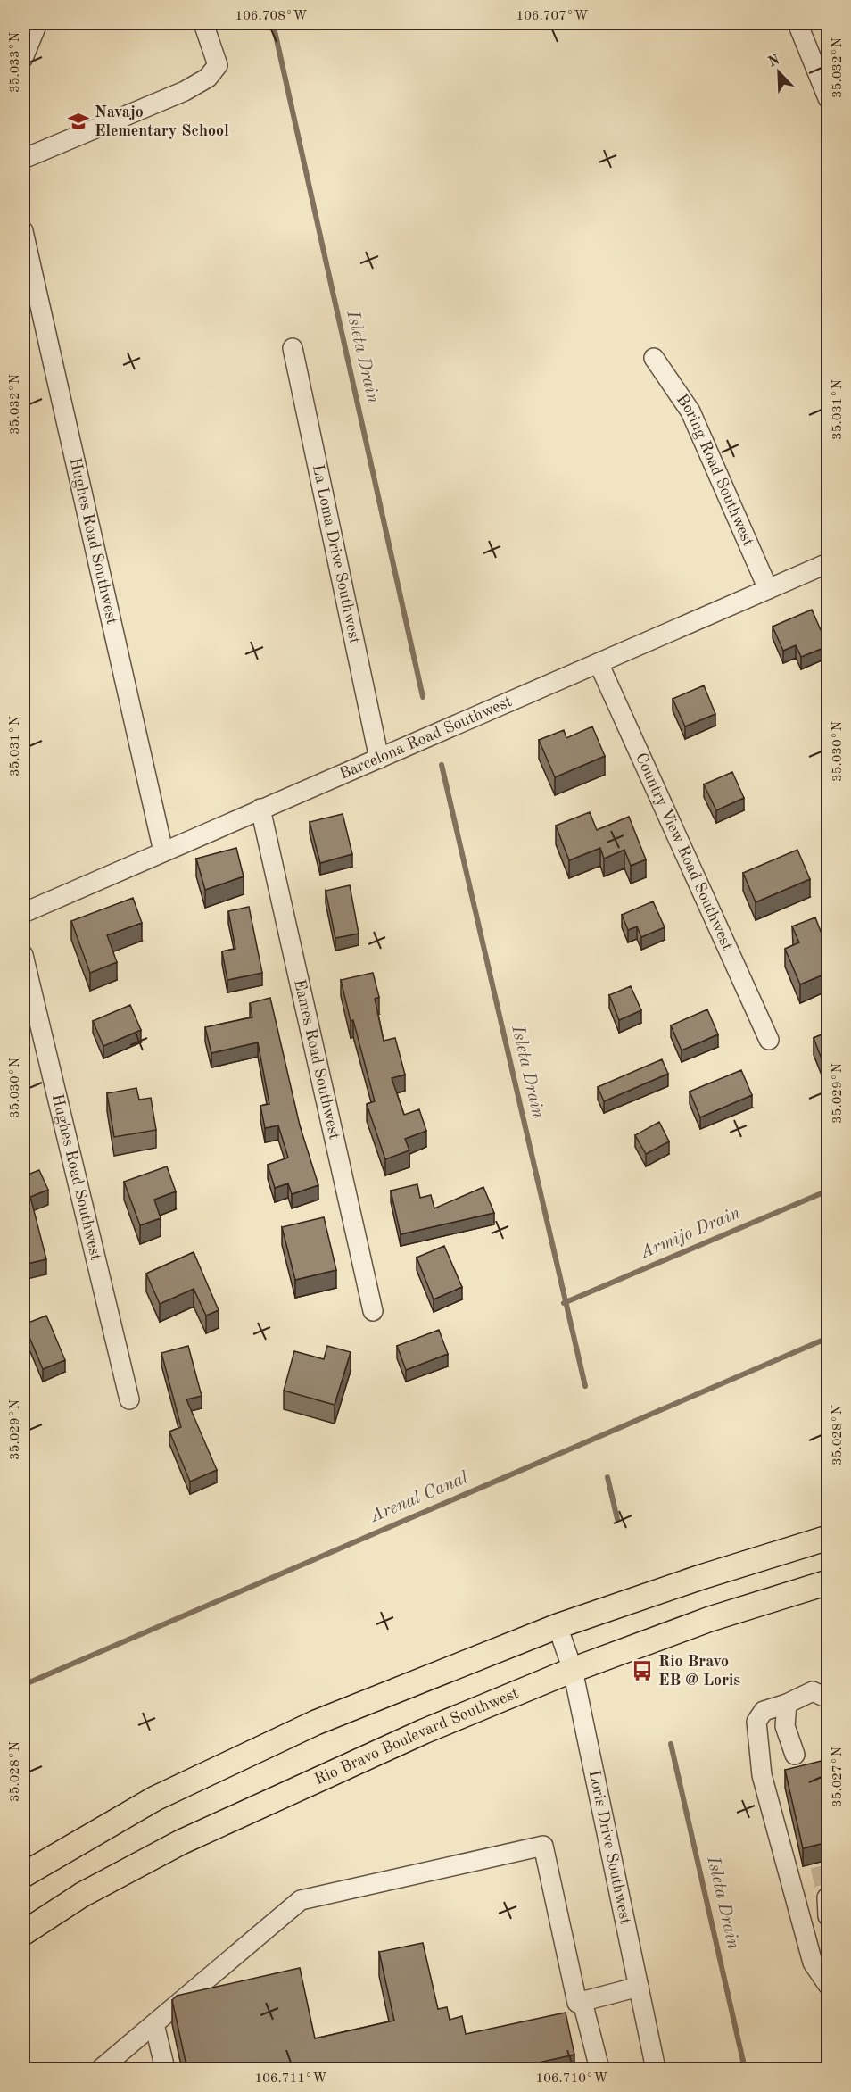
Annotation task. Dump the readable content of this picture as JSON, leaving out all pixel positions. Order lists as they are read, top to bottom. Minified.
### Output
{"streets":{"main road":["Rio Bravo Boulevard Southwest"],"street":["Boring Road Southwest","Hughes Road Southwest","La Loma Drive Southwest","Barcelona Road Southwest","Country View Road Southwest","Eames Road Southwest","Loris Drive Southwest"]},"crossings":[["Boring Road Southwest","Barcelona Road Southwest"],["Hughes Road Southwest","Barcelona Road Southwest"],["La Loma Drive Southwest","Barcelona Road Southwest"],["Barcelona Road Southwest","Country View Road Southwest"],["Barcelona Road Southwest","Eames Road Southwest"],["Rio Bravo Boulevard Southwest","Loris Drive Southwest"]],"water":["Isleta Drain","Armijo Drain","Arenal Canal"],"places":{"school or university":["Navajo Elementary School"],"bus stop":["Rio Bravo EB @ Loris"]},"north":"top left","coordinates":["106.708°W","106.707°W","35.033°N","35.032°N","35.031°N","35.030°N","35.029°N","35.028°N","35.027°N","106.711°W","106.710°W"]}
